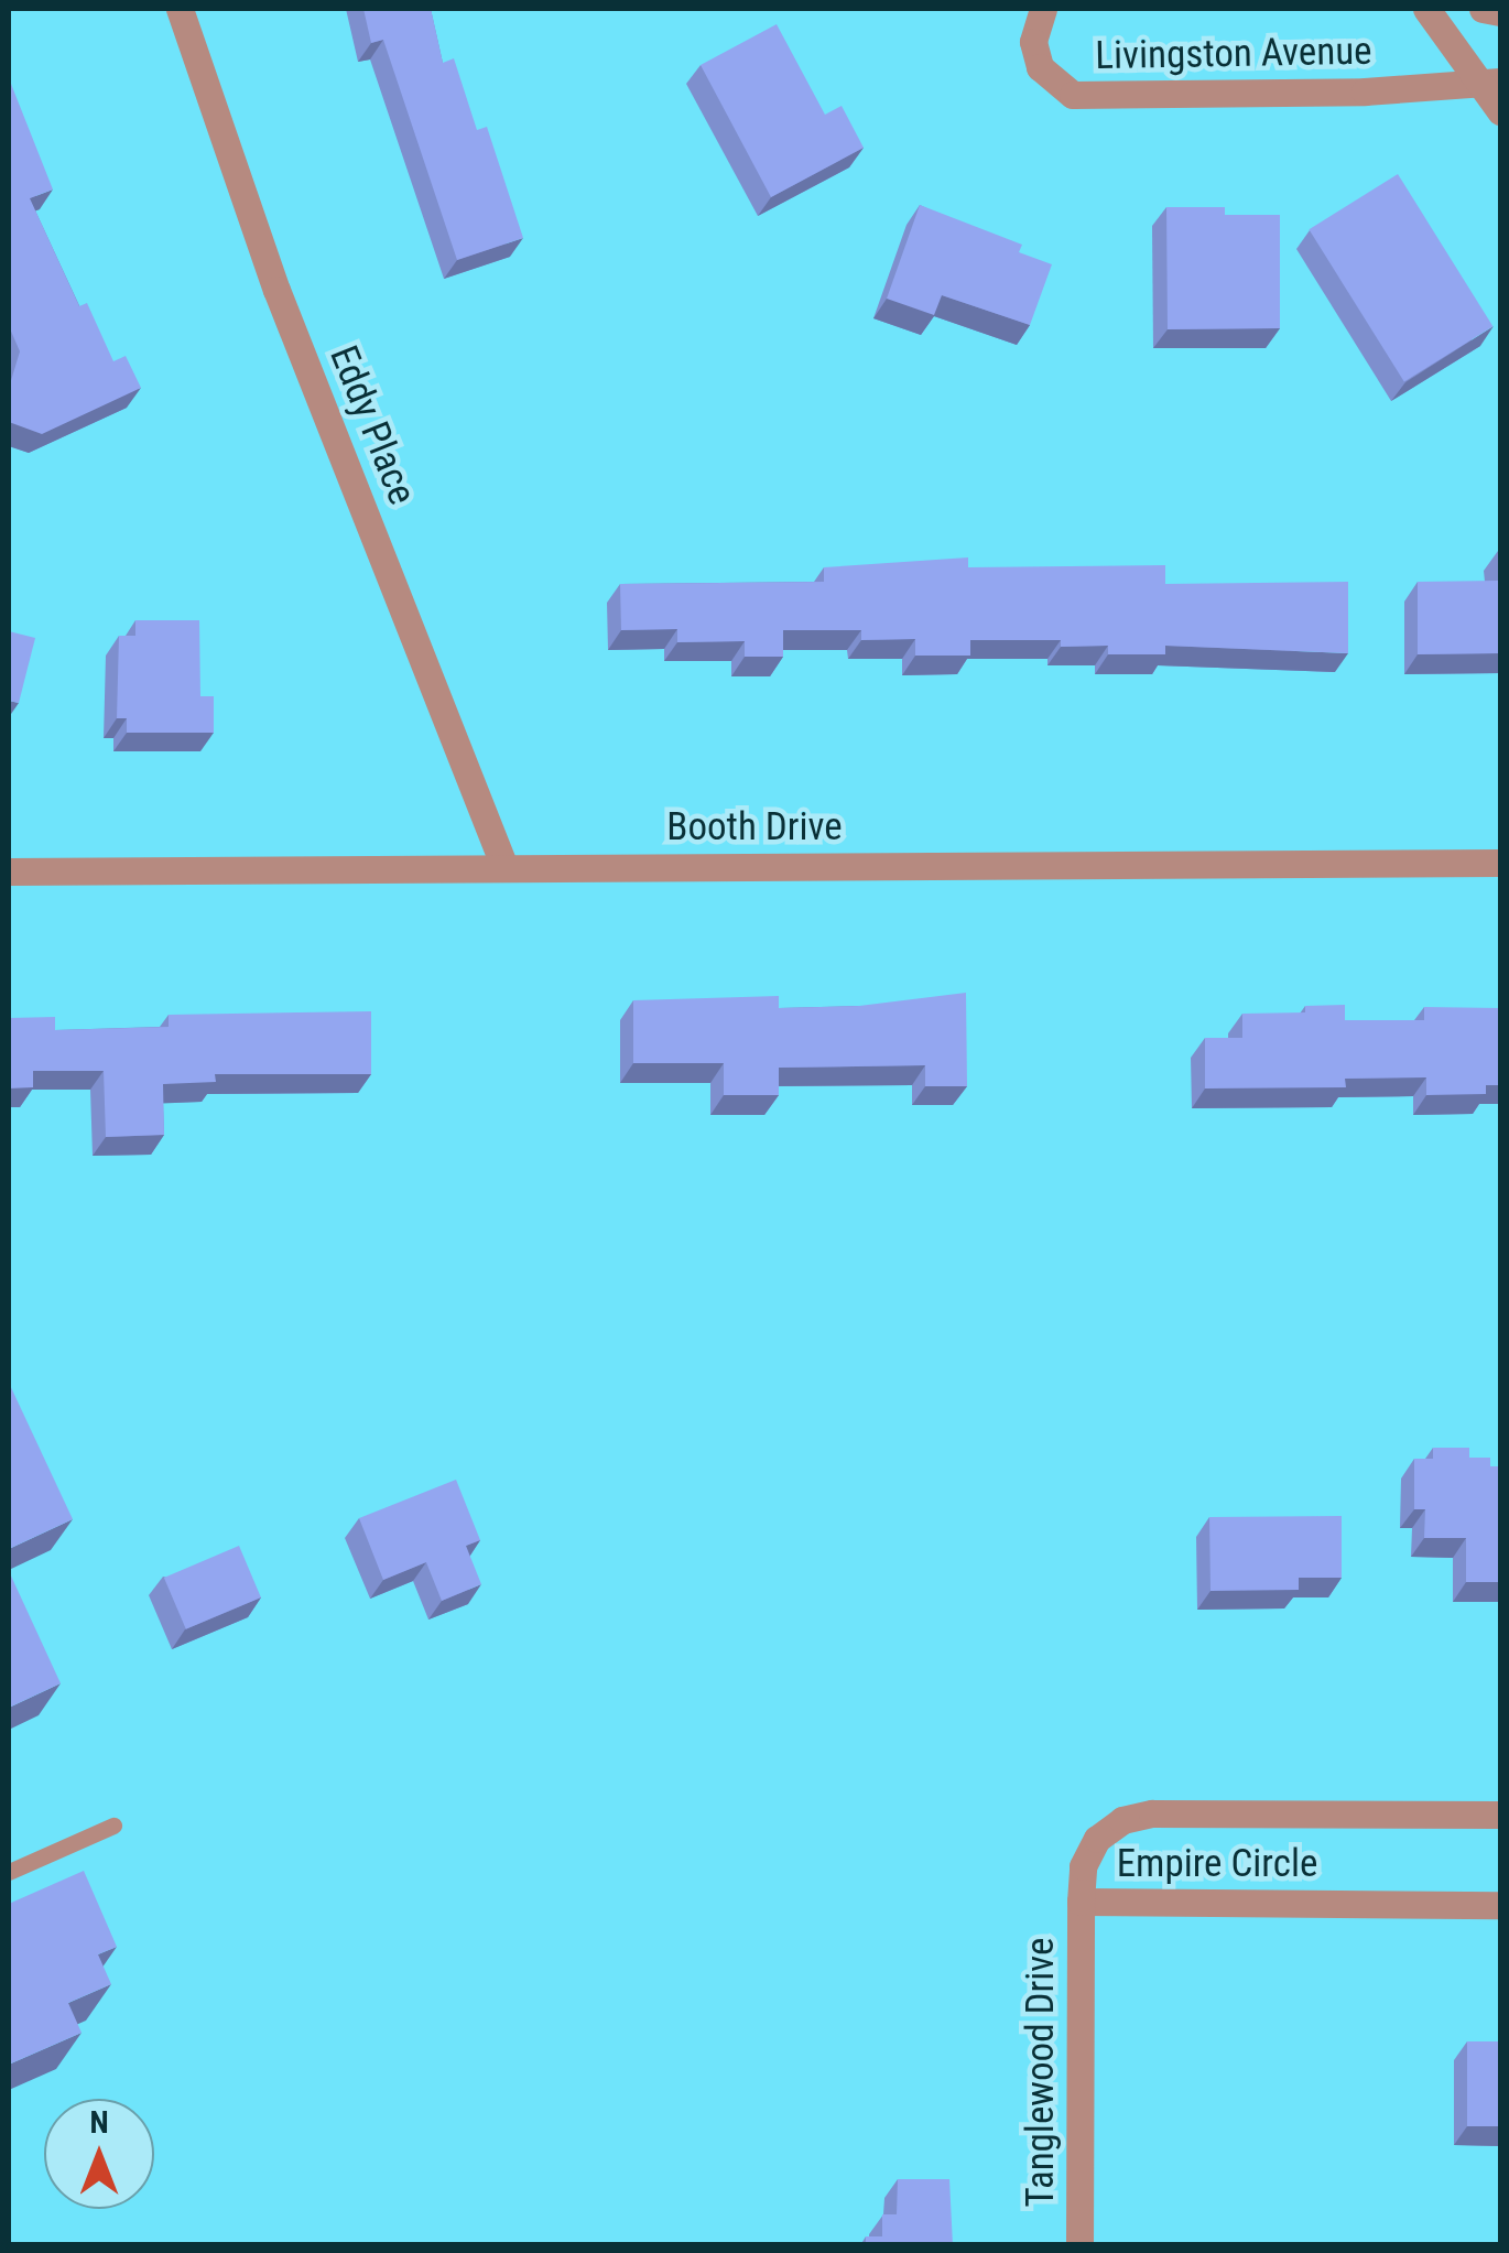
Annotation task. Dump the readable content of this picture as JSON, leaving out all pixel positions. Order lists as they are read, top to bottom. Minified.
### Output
{"streets":{"street":["Livingston Avenue","Eddy Place","Booth Drive","Empire Circle","Tanglewood Drive"]},"crossings":[["Eddy Place","Booth Drive"],["Empire Circle","Tanglewood Drive"]],"north":"top"}
